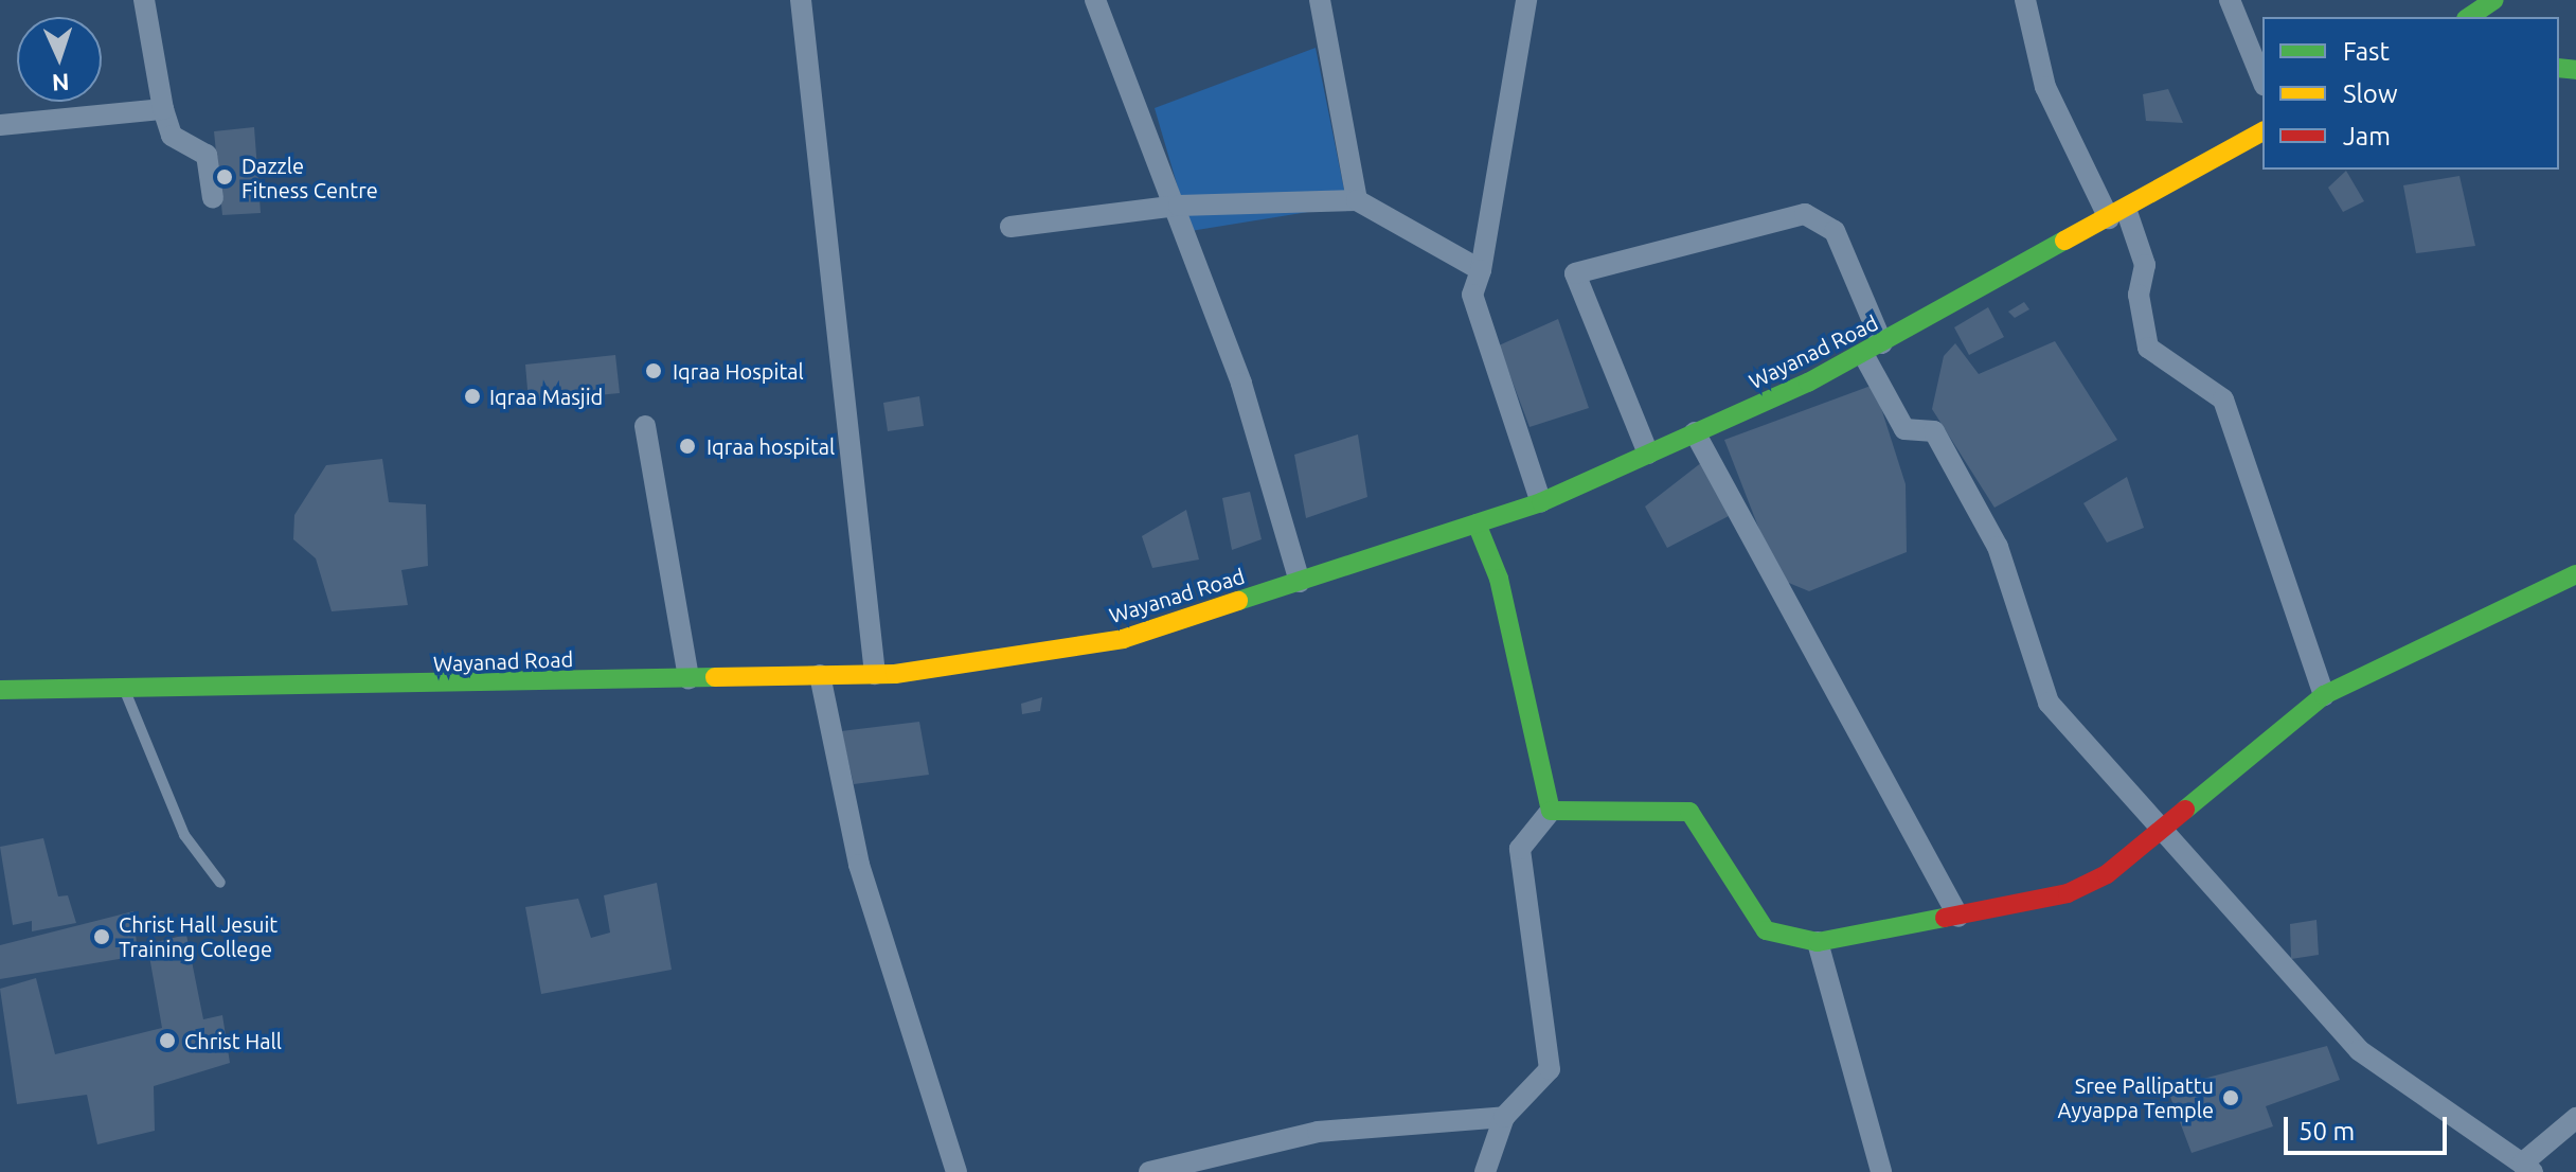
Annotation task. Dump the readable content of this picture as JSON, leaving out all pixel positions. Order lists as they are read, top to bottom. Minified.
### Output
{"streets":{"main road":["Wayanad Road"]},"places":["Dazzle Fitness Centre","Iqraa Hospital","Iqraa Masjid","Iqraa hospital","Christ Hall Jesuit Training College","Christ Hall","Sree Pallipattu Ayyappa Temple"],"legend":["Fast","Slow","Jam"],"scale_bar":"50 m","north":"bottom"}
